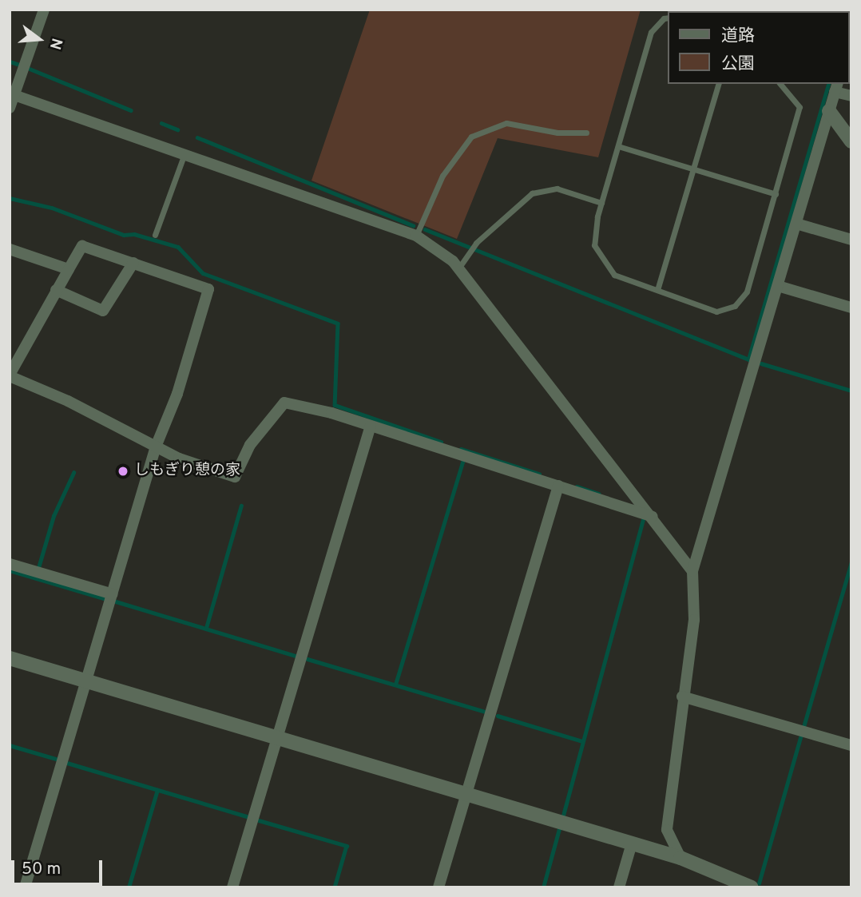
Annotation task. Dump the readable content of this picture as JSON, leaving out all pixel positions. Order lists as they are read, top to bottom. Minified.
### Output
{"places":["しもぎり憩の家"],"legend":["道路","公園"],"scale_bar":"50 m","north":"right"}
